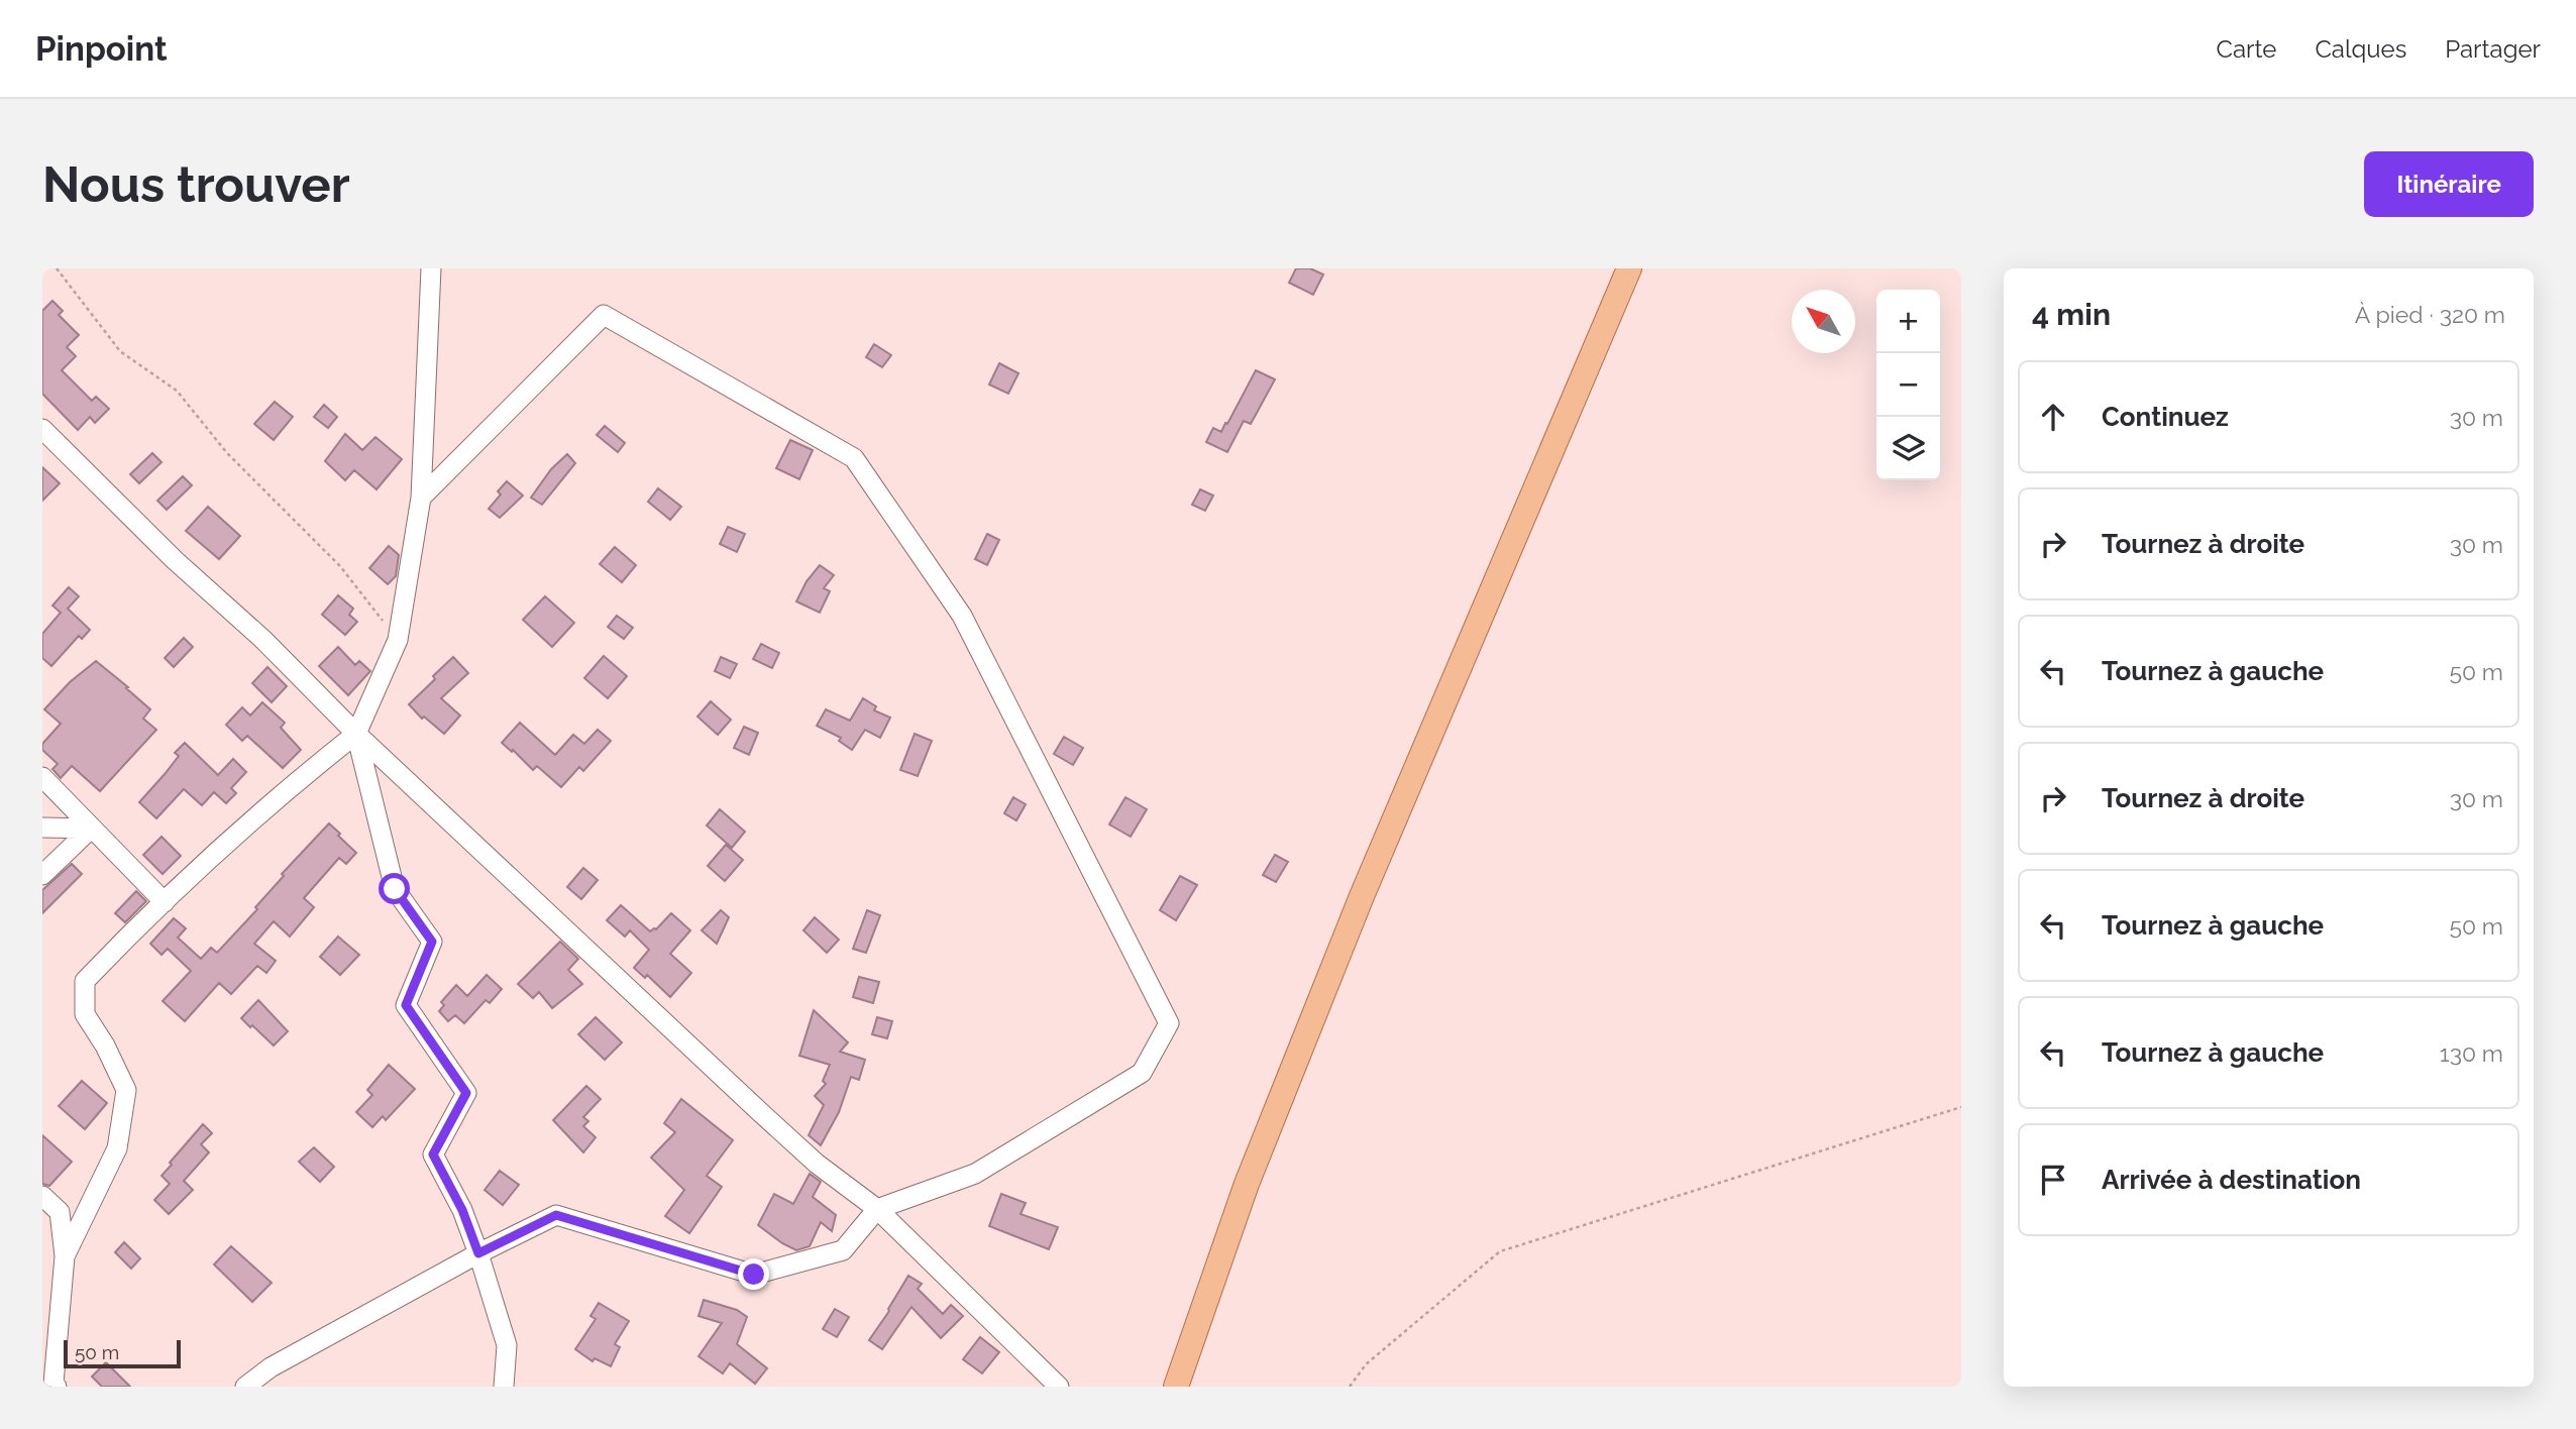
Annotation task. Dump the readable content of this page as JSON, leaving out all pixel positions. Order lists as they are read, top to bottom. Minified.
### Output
{"scale_bar":"50 m","north":"top left","page":{"header":"Pinpoint","nav":["Carte","Calques","Partager"],"buttons":"Itinéraire","title":"Nous trouver","heading":["4 min","À pied · 320 m"],"map_buttons":["+","−"],"list":[["Continuez","30 m"],["Tournez à droite","30 m"],["Tournez à gauche","50 m"],["Tournez à droite","30 m"],["Tournez à gauche","50 m"],["Tournez à gauche","130 m"],"Arrivée à destination"],"scale":"50 m"}}
